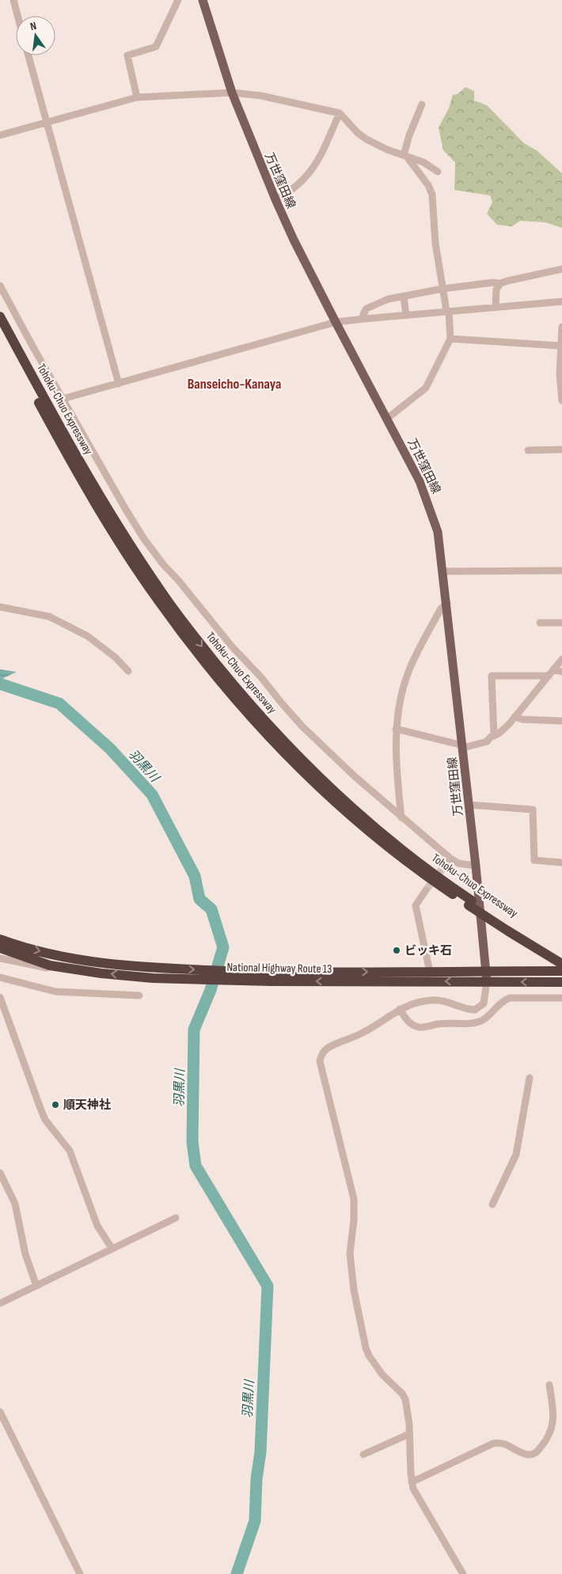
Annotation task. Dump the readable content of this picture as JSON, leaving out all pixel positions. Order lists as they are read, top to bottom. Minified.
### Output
{"streets":{"highway":["Tohoku-Chuo Expressway","National Highway Route 13"],"main road":["万世窪田線"]},"crossings":[["万世窪田線","National Highway Route 13"]],"districts":["Banseicho-Kanaya"],"water":["羽黒川"],"places":["ビッキ石","順天神社"],"north":"top"}
